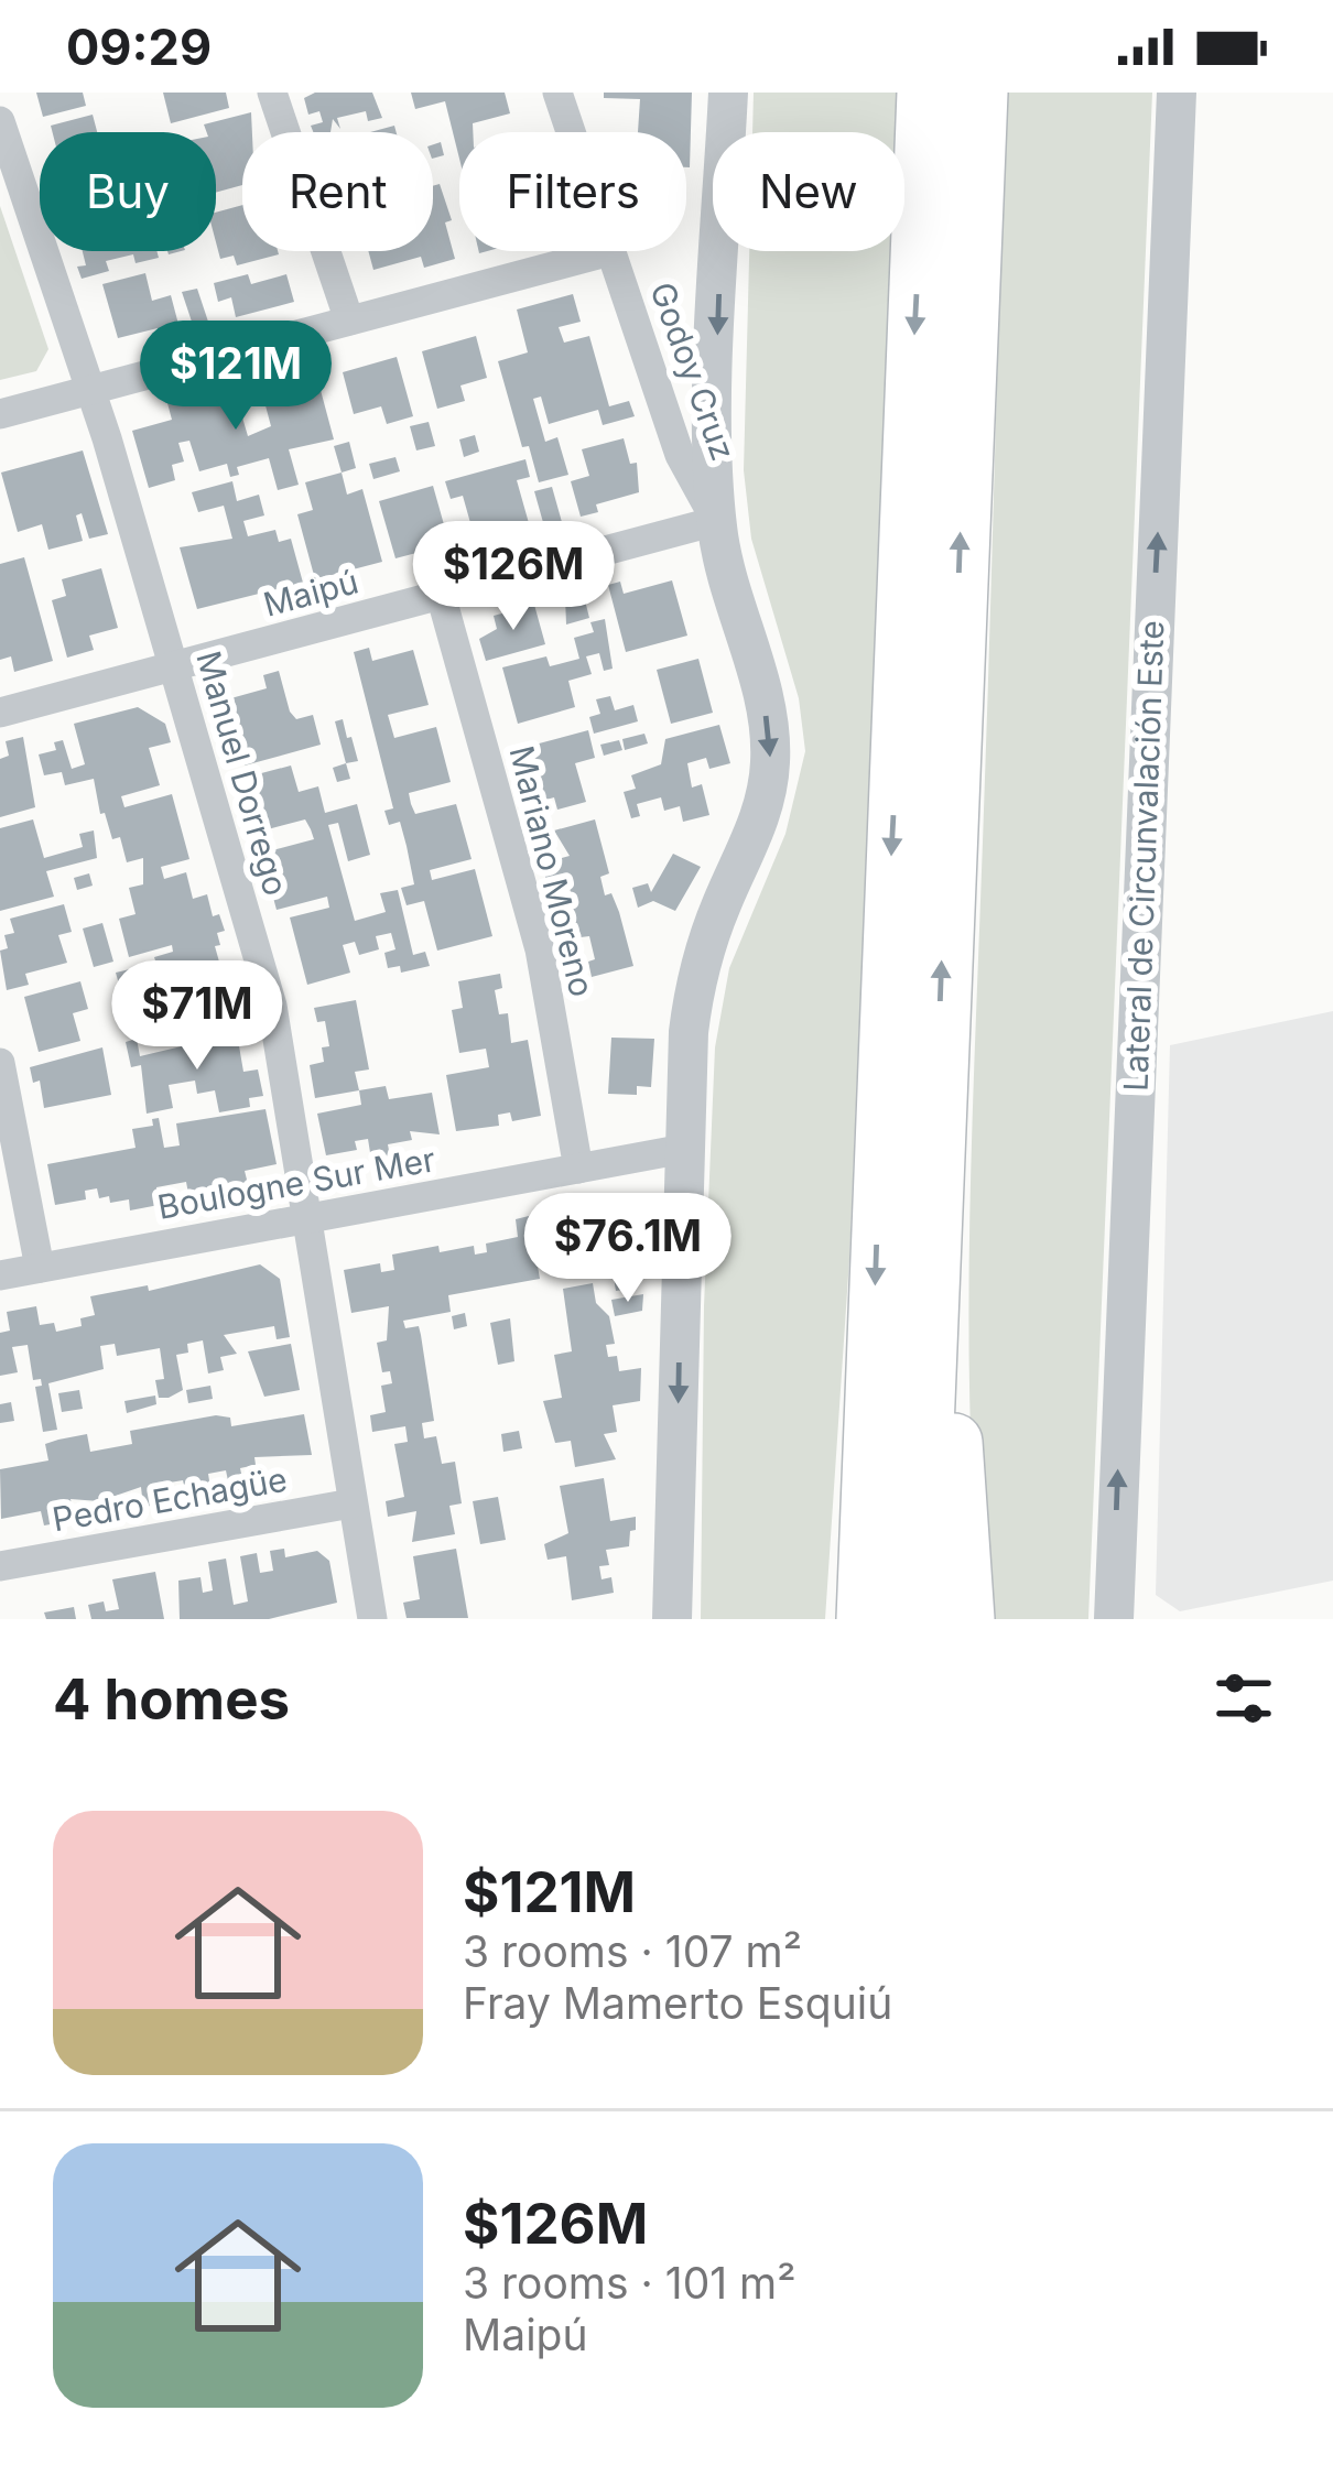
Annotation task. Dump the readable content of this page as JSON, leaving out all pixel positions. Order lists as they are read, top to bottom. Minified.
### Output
{"streets":{"street":["Godoy Cruz","Maipú","Manuel Dorrego","Lateral de Circunvalación Este","Mariano Moreno","Boulogne Sur Mer","Pedro Echagüe"]},"crossings":[["Godoy Cruz","Maipú"],["Maipú","Manuel Dorrego"],["Maipú","Mariano Moreno"],["Manuel Dorrego","Boulogne Sur Mer"],["Manuel Dorrego","Pedro Echagüe"],["Mariano Moreno","Boulogne Sur Mer"]],"one_way":["Lateral de Circunvalación Este"],"page":{"status":"09:29","chip":["Buy","Rent","Filters","New"],"price":["$121M","$126M","$71M","$76.1M"],"heading":"4 homes","list":[{"name":"$121M","note":"3 rooms · 107 m² · Fray Mamerto Esquiú"},{"name":"$126M","note":"3 rooms · 101 m² · Maipú"}]}}
